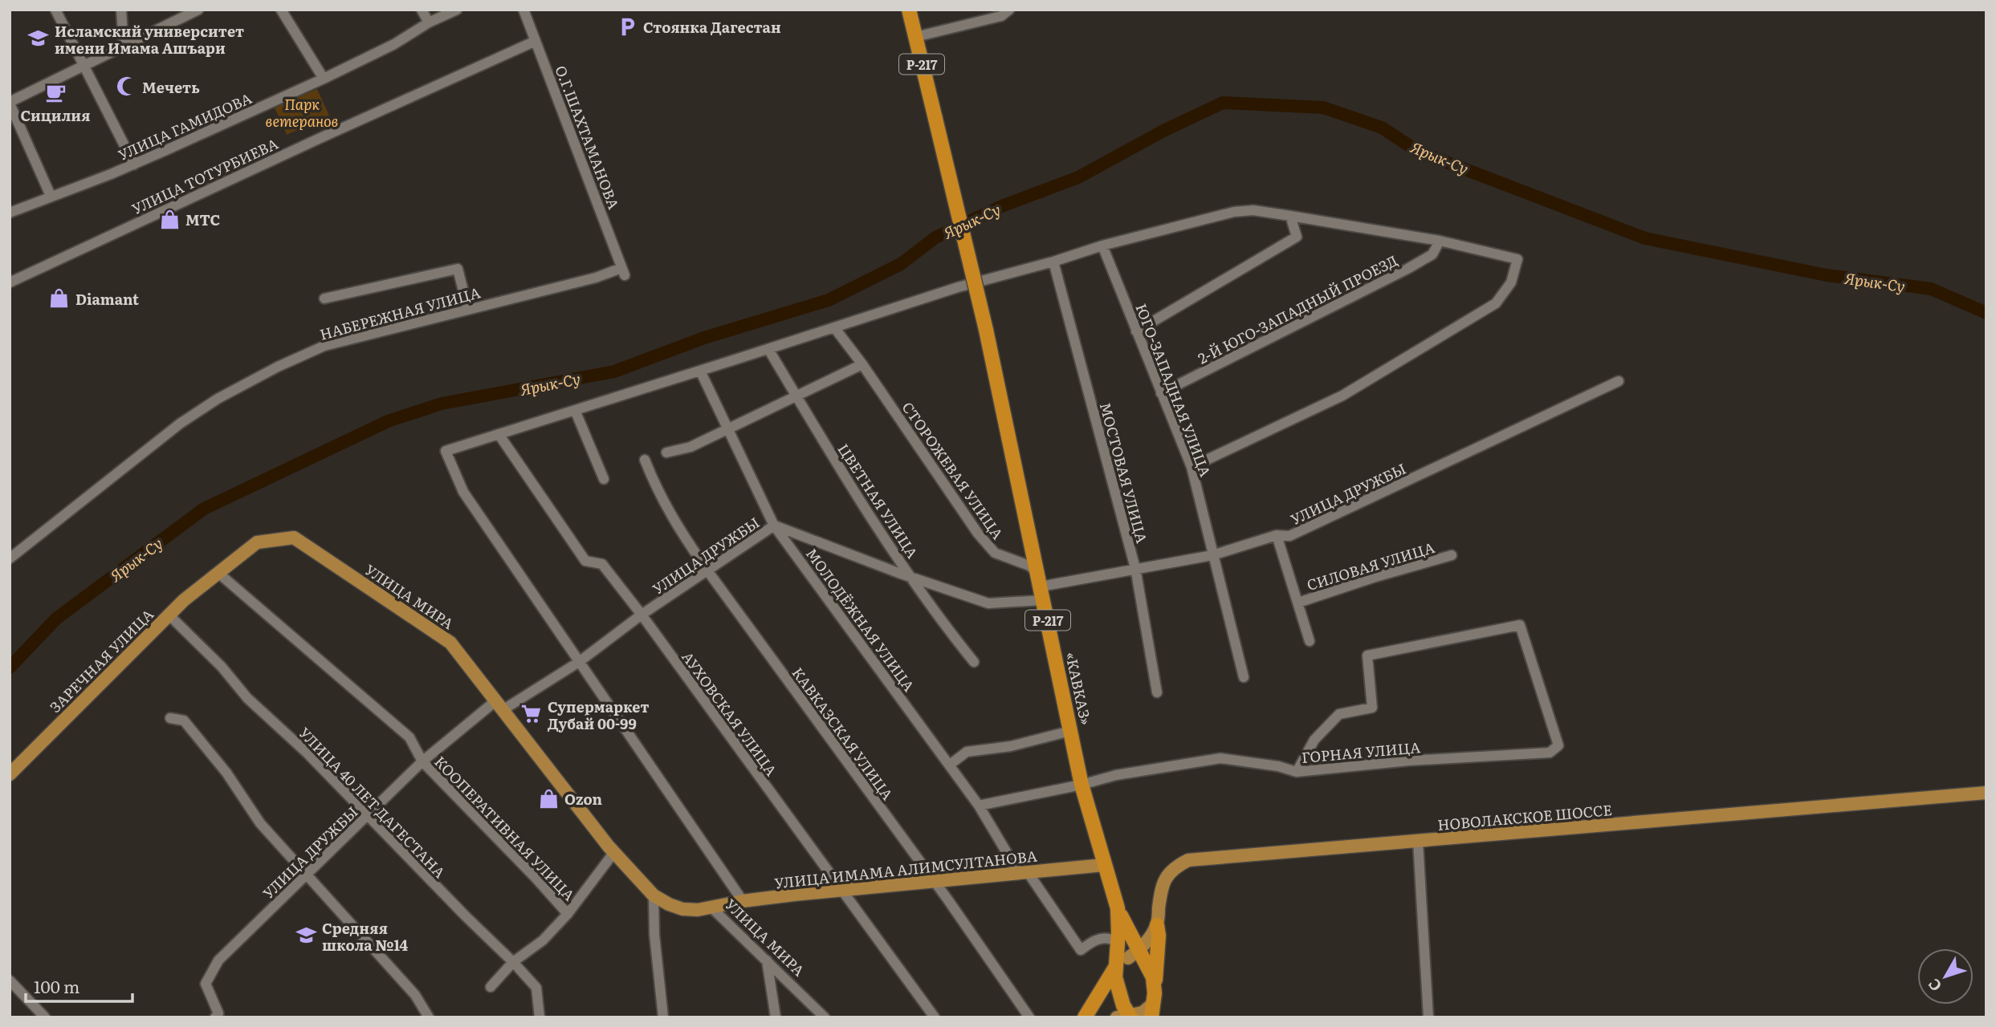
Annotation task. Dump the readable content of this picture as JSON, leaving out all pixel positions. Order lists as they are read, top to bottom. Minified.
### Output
{"streets":{"highway":["Р-217","«КАВКАЗ»"],"main road":["УЛИЦА МИРА","ЗАРЕЧНАЯ УЛИЦА","НОВОЛАКСКОЕ ШОССЕ","УЛИЦА ИМАМА АЛИМСУЛТАНОВА"],"street":["УЛИЦА ГАМИДОВА","О.Г.ШАХТАМАНОВА","УЛИЦА ТОТУРБИЕВА","2-Й ЮГО-ЗАПАДНЫЙ ПРОЕЗД","НАБЕРЕЖНАЯ УЛИЦА","ЮГО-ЗАПАДНАЯ УЛИЦА","СТОРОЖЕВАЯ УЛИЦА","МОСТОВАЯ УЛИЦА","УЛИЦА ДРУЖБЫ","ЦВЕТНАЯ УЛИЦА","СИЛОВАЯ УЛИЦА","МОЛОДЁЖНАЯ УЛИЦА","АУХОВСКАЯ УЛИЦА","КАВКАЗСКАЯ УЛИЦА","ГОРНАЯ УЛИЦА","УЛИЦА 40 ЛЕТ ДАГЕСТАНА","КООПЕРАТИВНАЯ УЛИЦА"]},"crossings":[["Р-217","«КАВКАЗ»"],["О.Г.ШАХТАМАНОВА","УЛИЦА ТОТУРБИЕВА"],["О.Г.ШАХТАМАНОВА","НАБЕРЕЖНАЯ УЛИЦА"],["2-Й ЮГО-ЗАПАДНЫЙ ПРОЕЗД","ЮГО-ЗАПАДНАЯ УЛИЦА"],["ЮГО-ЗАПАДНАЯ УЛИЦА","УЛИЦА ДРУЖБЫ"],["СТОРОЖЕВАЯ УЛИЦА","УЛИЦА ДРУЖБЫ"],["СТОРОЖЕВАЯ УЛИЦА","«КАВКАЗ»"],["МОСТОВАЯ УЛИЦА","УЛИЦА ДРУЖБЫ"],["УЛИЦА ДРУЖБЫ","ЦВЕТНАЯ УЛИЦА"],["УЛИЦА ДРУЖБЫ","СИЛОВАЯ УЛИЦА"],["УЛИЦА ДРУЖБЫ","УЛИЦА МИРА"],["УЛИЦА ДРУЖБЫ","МОЛОДЁЖНАЯ УЛИЦА"],["УЛИЦА ДРУЖБЫ","«КАВКАЗ»"],["УЛИЦА ДРУЖБЫ","АУХОВСКАЯ УЛИЦА"],["УЛИЦА ДРУЖБЫ","КАВКАЗСКАЯ УЛИЦА"],["УЛИЦА ДРУЖБЫ","УЛИЦА 40 ЛЕТ ДАГЕСТАНА"],["УЛИЦА ДРУЖБЫ","КООПЕРАТИВНАЯ УЛИЦА"],["УЛИЦА МИРА","ЗАРЕЧНАЯ УЛИЦА"],["УЛИЦА МИРА","УЛИЦА ИМАМА АЛИМСУЛТАНОВА"],["МОЛОДЁЖНАЯ УЛИЦА","ГОРНАЯ УЛИЦА"],["МОЛОДЁЖНАЯ УЛИЦА","УЛИЦА ИМАМА АЛИМСУЛТАНОВА"],["ЗАРЕЧНАЯ УЛИЦА","УЛИЦА 40 ЛЕТ ДАГЕСТАНА"],["«КАВКАЗ»","ГОРНАЯ УЛИЦА"],["«КАВКАЗ»","УЛИЦА ИМАМА АЛИМСУЛТАНОВА"],["АУХОВСКАЯ УЛИЦА","УЛИЦА ИМАМА АЛИМСУЛТАНОВА"],["КАВКАЗСКАЯ УЛИЦА","УЛИЦА ИМАМА АЛИМСУЛТАНОВА"]],"water":["Ярык-Су"],"parks":["Парк ветеранов"],"places":{"parking":["Стоянка Дагестан"],"school or university":["Исламский университет имени Имама Ашъари","Средняя школа №14"],"mosque":["Мечеть"],"cafe":["Сицилия"],"shop":["МТС","Diamant","Ozon"],"supermarket":["Супермаркет Дубай 00-99"]},"scale_bar":"100 m","north":"bottom left"}
